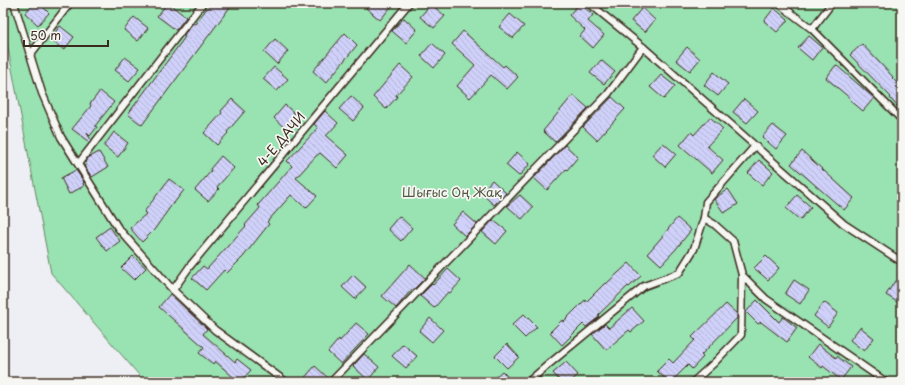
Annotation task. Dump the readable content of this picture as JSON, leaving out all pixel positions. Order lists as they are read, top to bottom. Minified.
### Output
{"streets":{"lane":["4-Е ДАЧИ"]},"parks":["Шығыс Оң Жақ"],"scale_bar":"50 m"}
